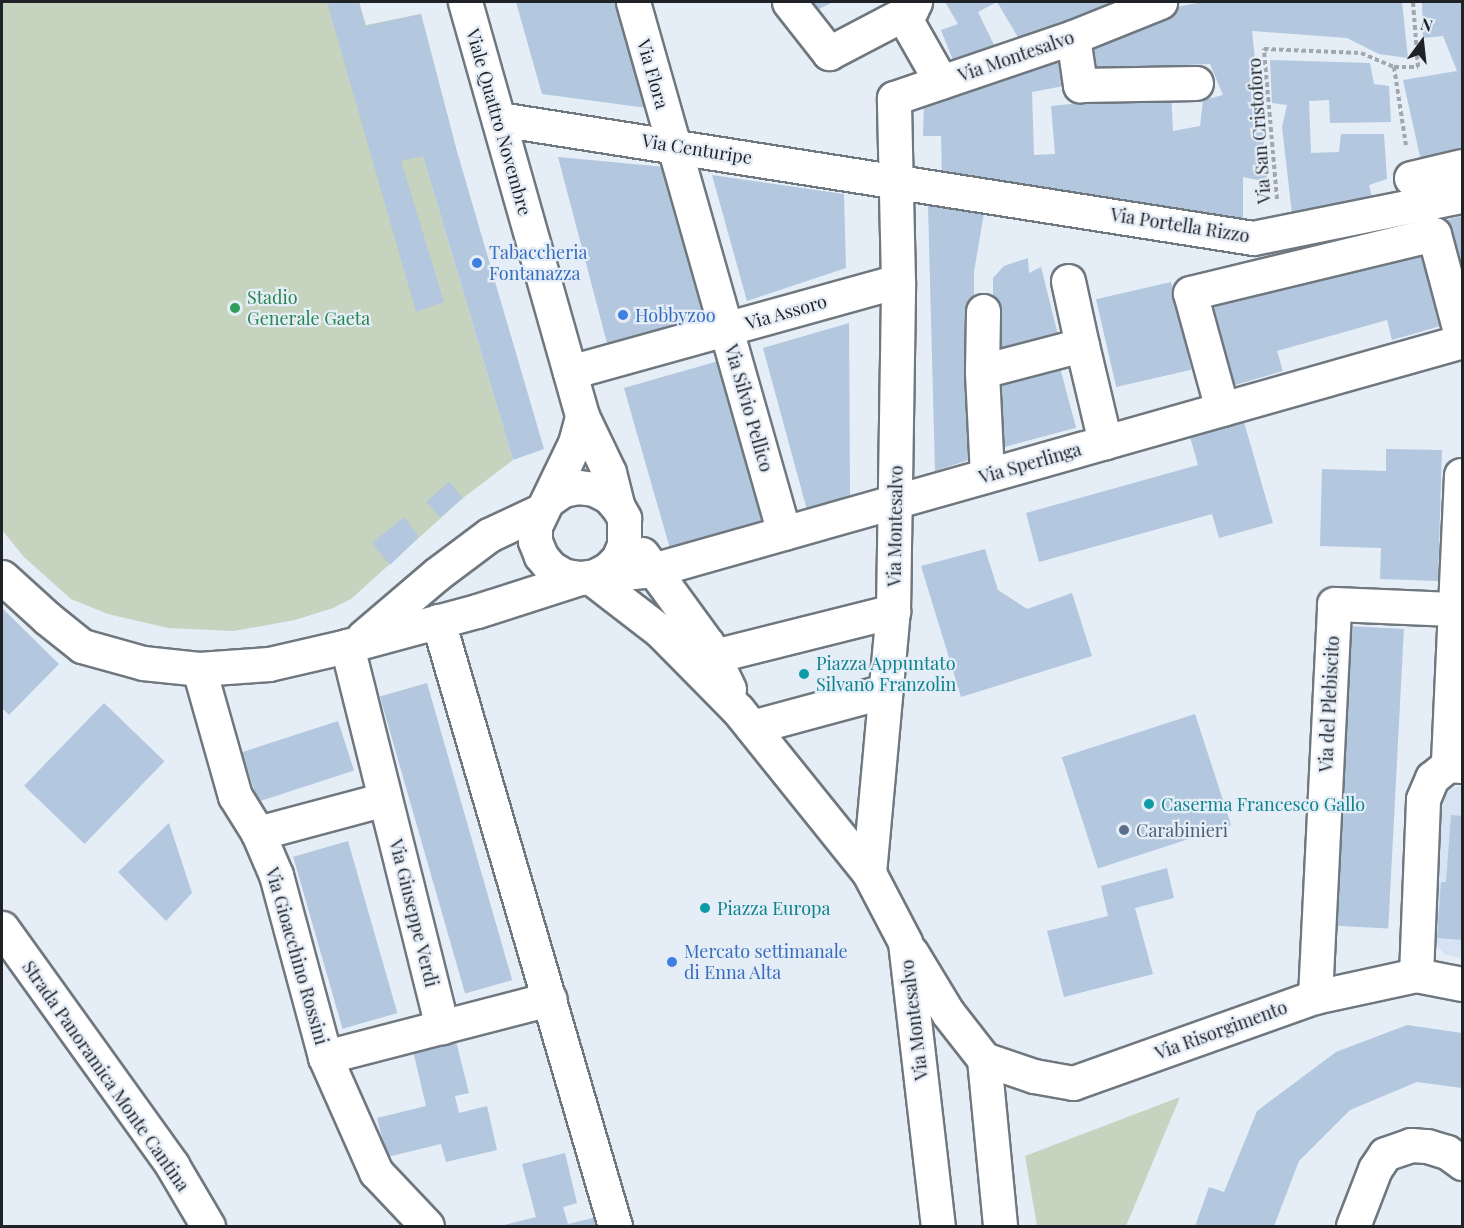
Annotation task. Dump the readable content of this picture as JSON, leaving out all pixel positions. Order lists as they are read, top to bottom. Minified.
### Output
{"streets":{"street":["Via Montesalvo","Via Flora","Viale Quattro Novembre","Via Centuripe","Via Portella Rizzo","Via Assoro","Via Silvio Pellico","Via Sperlinga","Via del Plebiscito","Via Giuseppe Verdi","Via Gioacchino Rossini","Via Risorgimento","Strada Panoramica Monte Cantina"],"path":["Via San Cristoforo"]},"crossings":[["Via Montesalvo","Via Centuripe"],["Via Montesalvo","Via Portella Rizzo"],["Via Montesalvo","Via Assoro"],["Via Montesalvo","Via Sperlinga"],["Via Flora","Via Centuripe"],["Via Flora","Via Silvio Pellico"],["Viale Quattro Novembre","Via Centuripe"],["Viale Quattro Novembre","Via Assoro"],["Viale Quattro Novembre","Via Sperlinga"],["Via San Cristoforo","Via Portella Rizzo"],["Via Centuripe","Via Portella Rizzo"],["Via Centuripe","Via Silvio Pellico"],["Via Assoro","Via Silvio Pellico"],["Via Silvio Pellico","Via Sperlinga"],["Via del Plebiscito","Via Risorgimento"]],"places":["Tabaccheria Fontanazza","Stadio Generale Gaeta","Hobbyzoo","Piazza Appuntato Silvano Franzolin","Caserma Francesco Gallo","Carabinieri","Piazza Europa","Mercato settimanale di Enna Alta"],"north":"top"}
